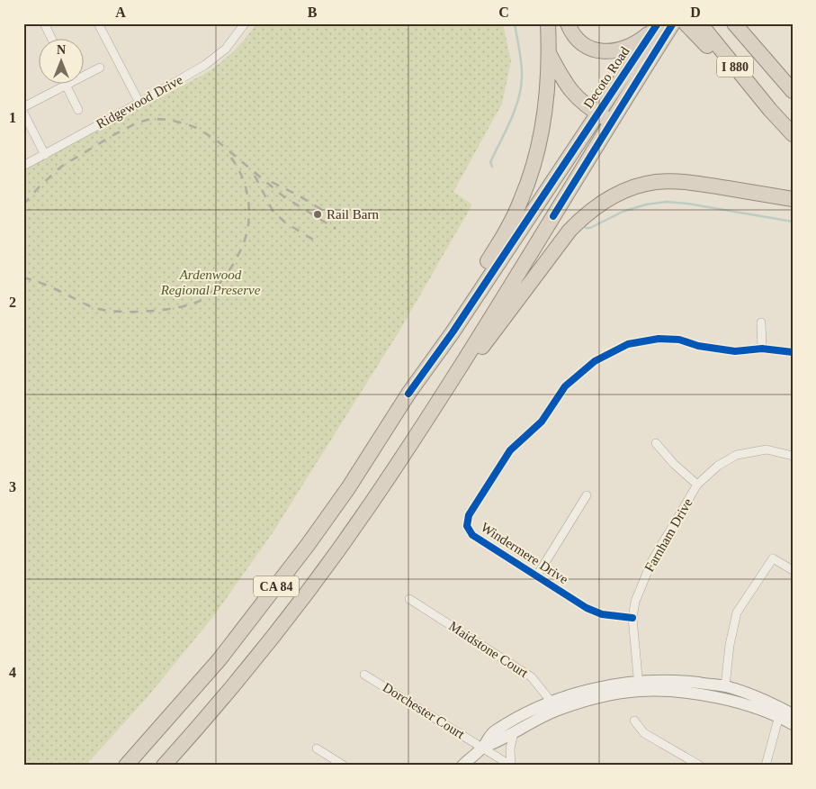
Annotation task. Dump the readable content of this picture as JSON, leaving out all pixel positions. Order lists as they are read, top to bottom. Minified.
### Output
{"streets":{"highway":["I 880","Decoto Road","CA 84"],"street":["Ridgewood Drive","Farnham Drive","Windermere Drive","Maidstone Court","Dorchester Court"]},"crossings":[["Decoto Road","CA 84"],["Farnham Drive","Windermere Drive"]],"parks":["Ardenwood Regional Preserve"],"places":["Rail Barn"],"north":"top","grid":{"columns":["A","B","C","D"],"rows":["1","2","3","4"]}}
